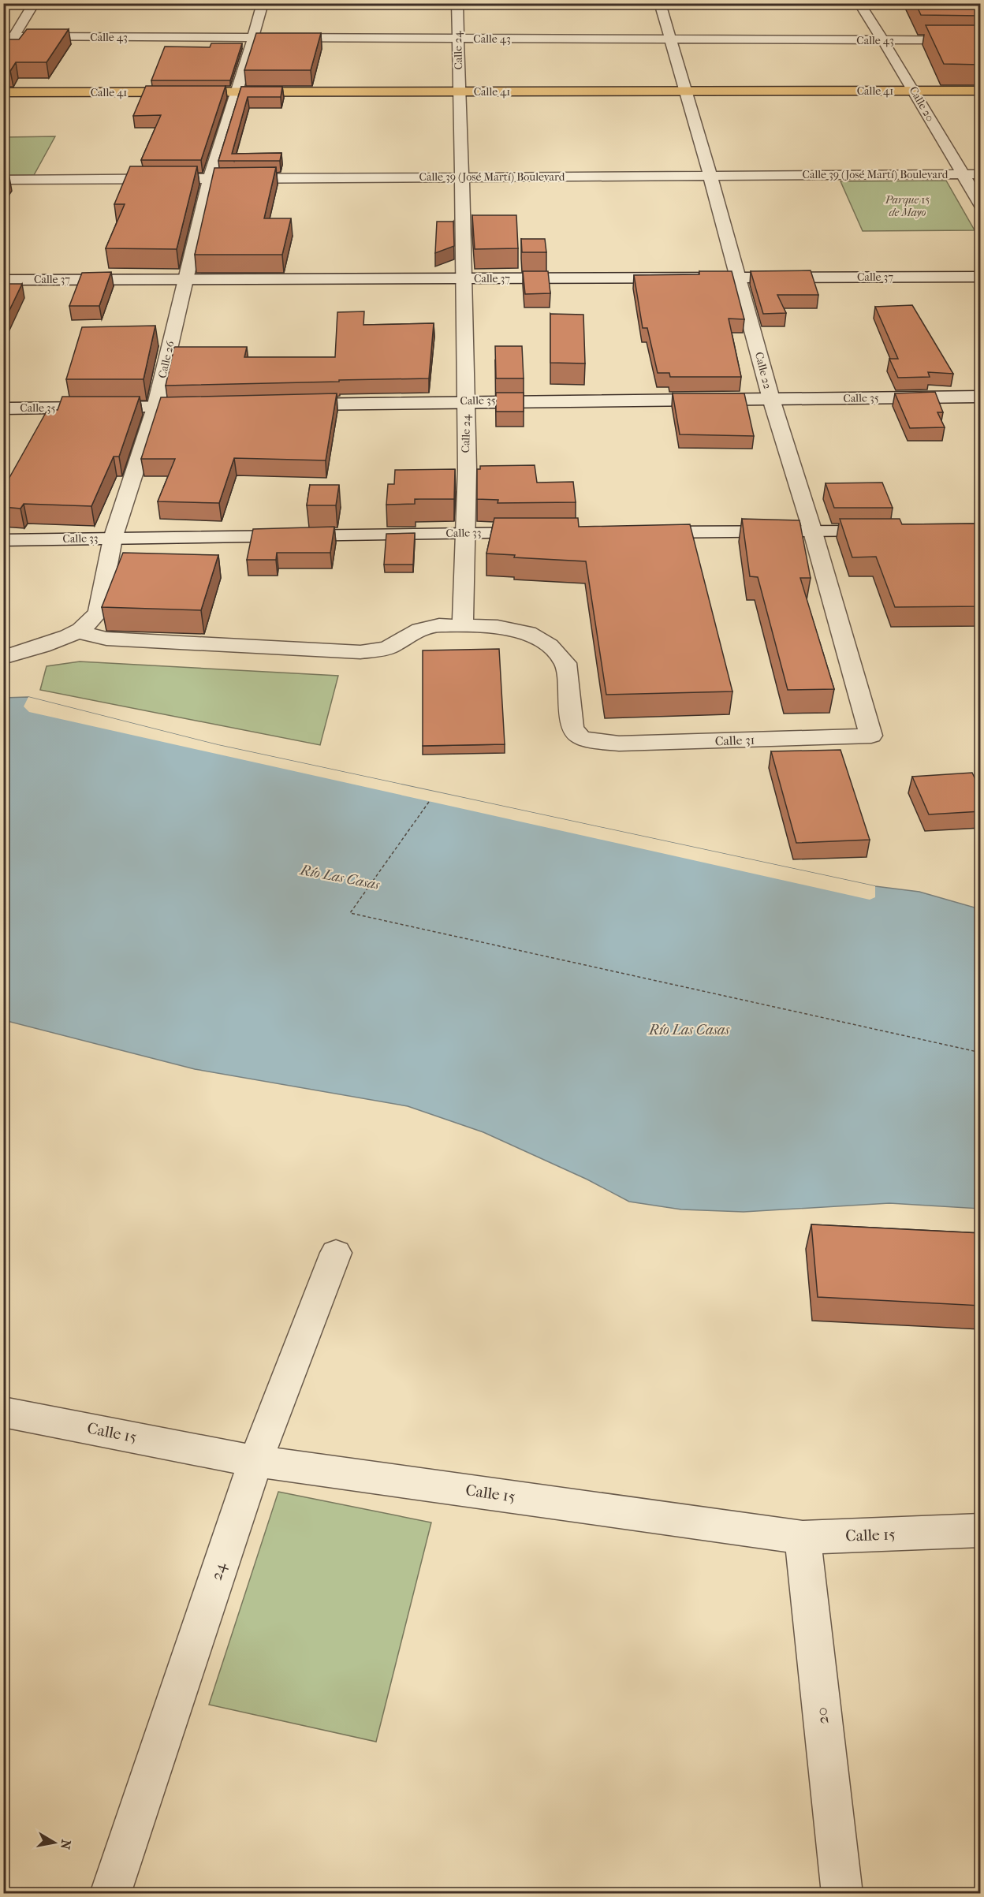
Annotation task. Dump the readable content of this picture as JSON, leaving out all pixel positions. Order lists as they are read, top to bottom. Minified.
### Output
{"streets":{"main road":["Calle 41"],"street":["Calle 43","Calle 24","Calle 20","Calle 39 (José Martí) Boulevard","Calle 37","Calle 26","Calle 22","Calle 35","Calle 33","Calle 31","Calle 15","24","20"]},"crossings":[["Calle 43","Calle 24"],["Calle 43","Calle 20"],["Calle 43","Calle 26"],["Calle 43","Calle 22"],["Calle 24","Calle 41"],["Calle 24","Calle 39 (José Martí) Boulevard"],["Calle 24","Calle 37"],["Calle 24","Calle 35"],["Calle 24","Calle 33"],["Calle 24","Calle 31"],["Calle 41","Calle 20"],["Calle 41","Calle 26"],["Calle 41","Calle 22"],["Calle 20","Calle 39 (José Martí) Boulevard"],["Calle 39 (José Martí) Boulevard","Calle 26"],["Calle 39 (José Martí) Boulevard","Calle 22"],["Calle 37","Calle 26"],["Calle 37","Calle 22"],["Calle 26","Calle 35"],["Calle 26","Calle 33"],["Calle 22","Calle 35"],["Calle 22","Calle 31"],["Calle 15","24"],["Calle 15","20"]],"water":["Río Las Casas"],"parks":["Parque 15 de Mayo"],"north":"right"}
